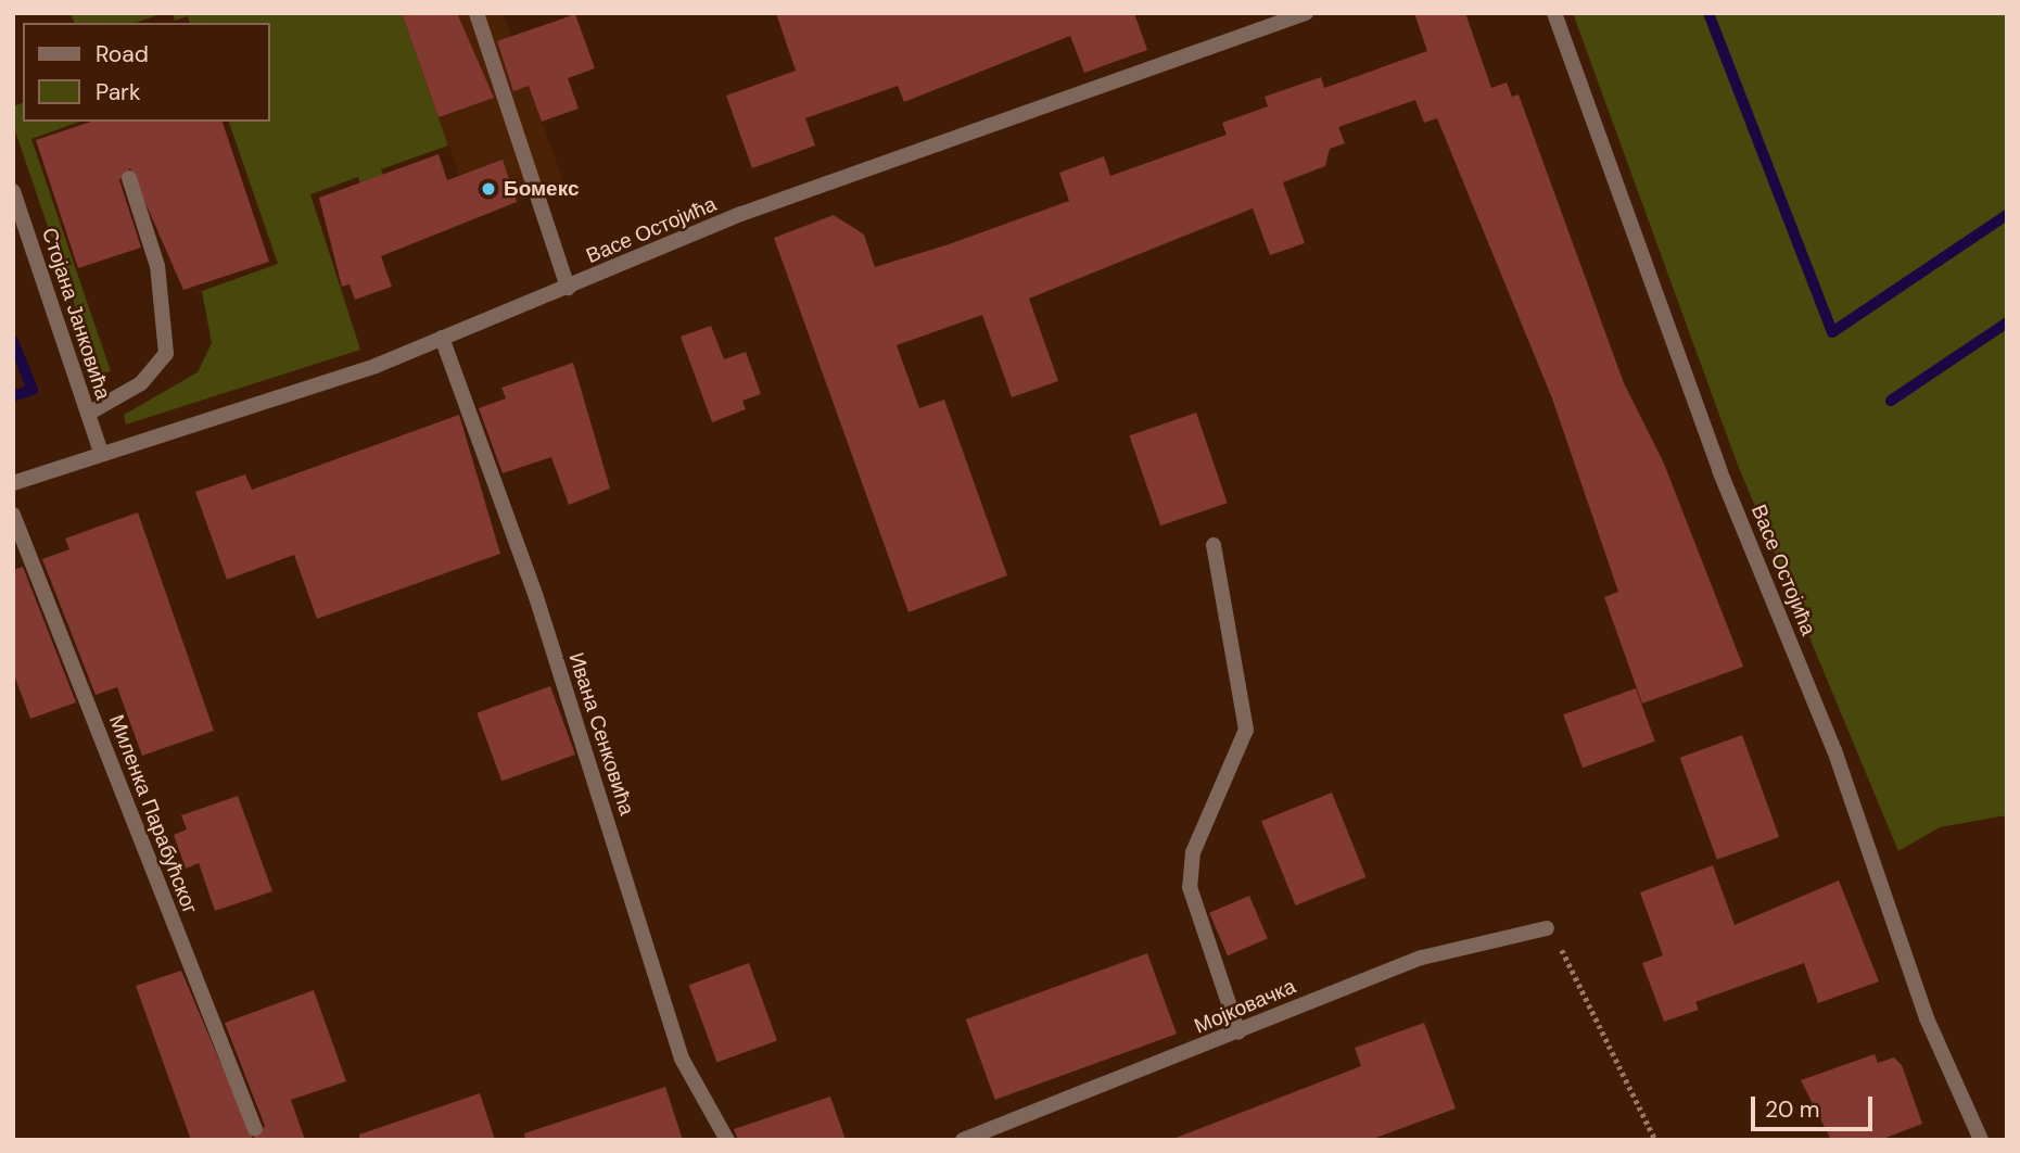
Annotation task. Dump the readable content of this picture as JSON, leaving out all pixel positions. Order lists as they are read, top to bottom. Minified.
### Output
{"streets":{"street":["Васе Остојића","Стојана Јанковића","Ивана Сенковића","Миленка Парабућског","Мојковачка"]},"crossings":[["Васе Остојића","Стојана Јанковића"],["Васе Остојића","Ивана Сенковића"]],"places":["Бомекс"],"legend":["Road","Park"],"scale_bar":"20 m"}
